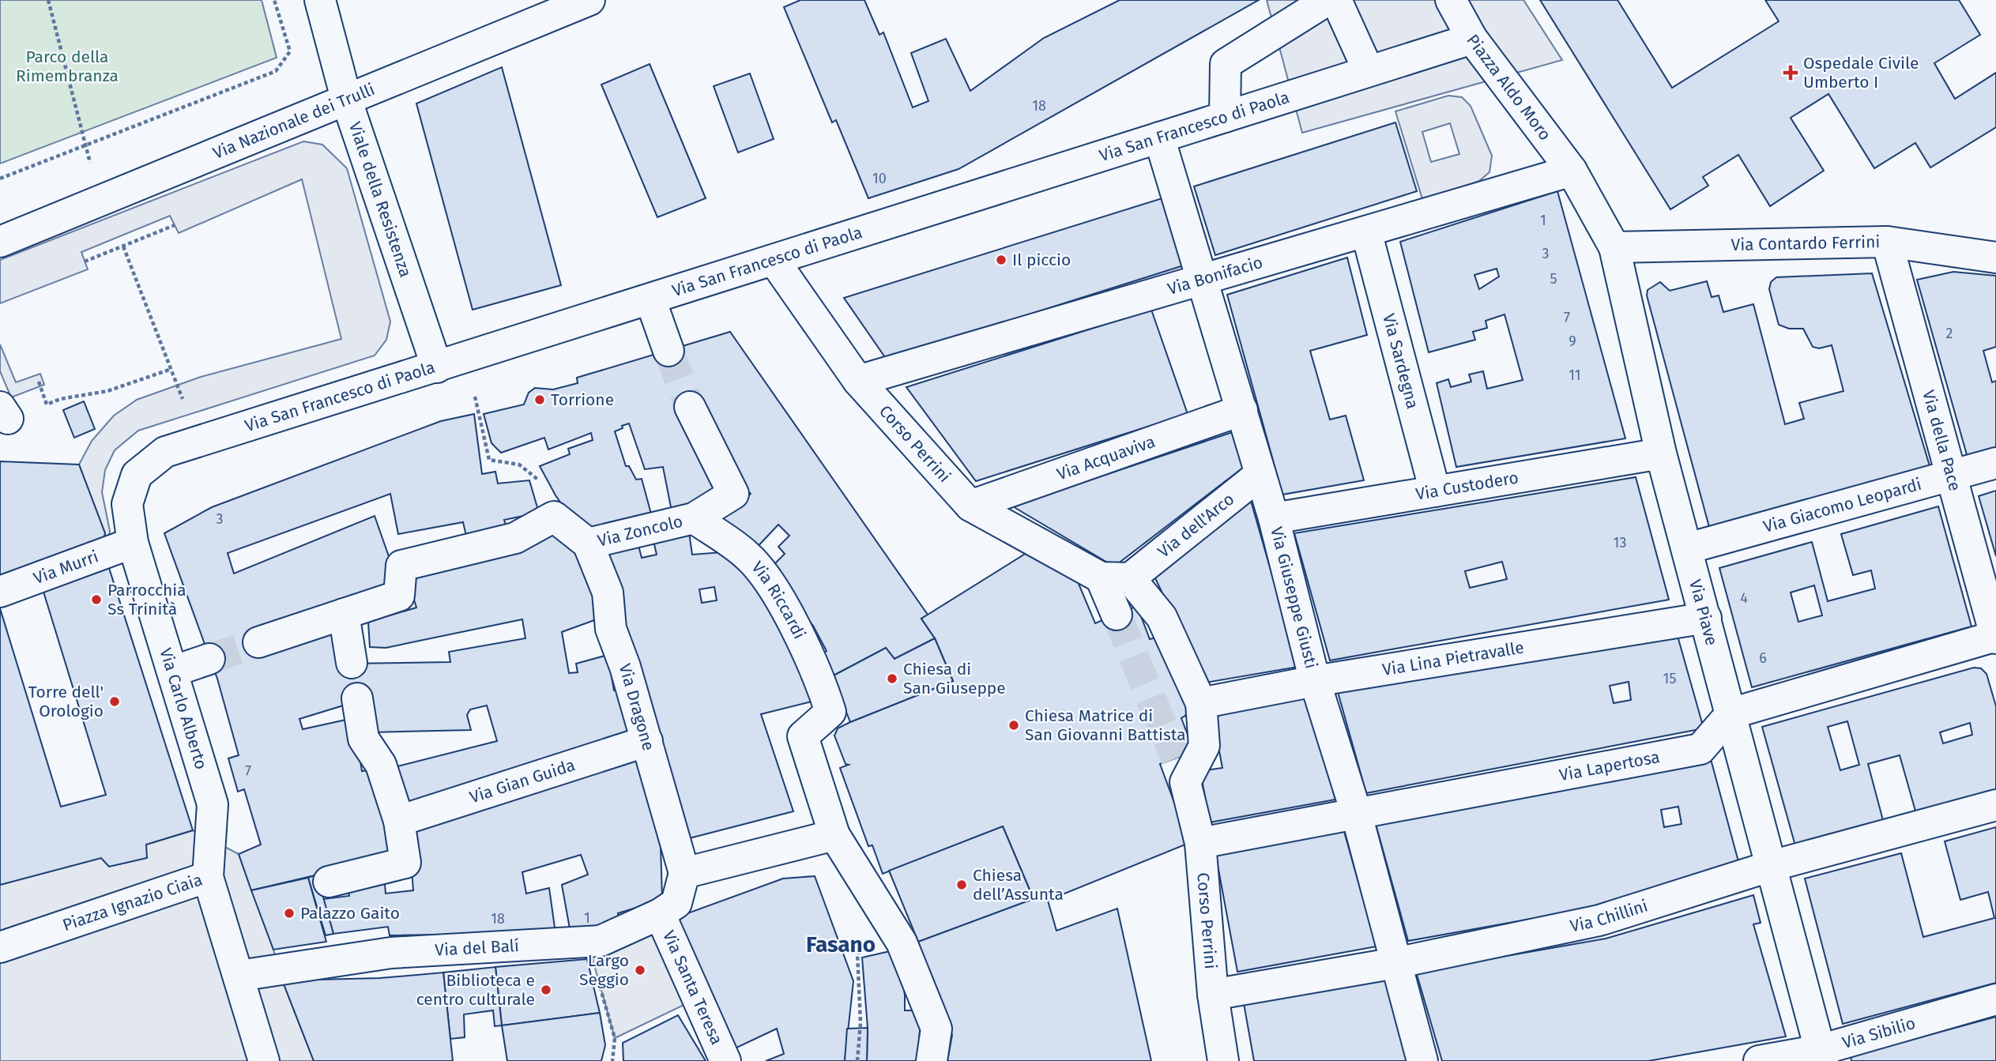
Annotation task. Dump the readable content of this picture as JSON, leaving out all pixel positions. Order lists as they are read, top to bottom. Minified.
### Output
{"streets":{"street":["Piazza Aldo Moro","Via Nazionale dei Trulli","Via San Francesco di Paola","Viale della Resistenza","Via Contardo Ferrini","Via Bonifacio","Via Sardegna","Via della Pace","Corso Perrini","Via Acquaviva","Via Custodero","Via Giacomo Leopardi","Via dell'Arco","Via Zoncolo","Via Murri","Via Giuseppe Giusti","Via Riccardi","Via Piave","Via Lina Pietravalle","Via Dragone","Via Carlo Alberto","Via Lapertosa","Via Gian Guida","Piazza Ignazio Ciaia","Via Chillini","Via del Balí","Via Santa Teresa","Via Sibilio"]},"crossings":[["Piazza Aldo Moro","Via San Francesco di Paola"],["Piazza Aldo Moro","Via Bonifacio"],["Piazza Aldo Moro","Via Piave"],["Via Nazionale dei Trulli","Viale della Resistenza"],["Via San Francesco di Paola","Viale della Resistenza"],["Via San Francesco di Paola","Corso Perrini"],["Via San Francesco di Paola","Via Murri"],["Via San Francesco di Paola","Via Giuseppe Giusti"],["Via San Francesco di Paola","Via Carlo Alberto"],["Via Contardo Ferrini","Via della Pace"],["Via Contardo Ferrini","Via Piave"],["Via Bonifacio","Via Sardegna"],["Via Bonifacio","Corso Perrini"],["Via Bonifacio","Via Giuseppe Giusti"],["Via Bonifacio","Via Piave"],["Via Sardegna","Via Custodero"],["Via della Pace","Via Giacomo Leopardi"],["Corso Perrini","Via Acquaviva"],["Corso Perrini","Via dell'Arco"],["Corso Perrini","Via Lina Pietravalle"],["Corso Perrini","Via Lapertosa"],["Corso Perrini","Via Chillini"],["Via Acquaviva","Via Giuseppe Giusti"],["Via Custodero","Via Giuseppe Giusti"],["Via Custodero","Via Piave"],["Via Giacomo Leopardi","Via Piave"],["Via dell'Arco","Via Giuseppe Giusti"],["Via Zoncolo","Via Riccardi"],["Via Zoncolo","Via Dragone"],["Via Murri","Via Carlo Alberto"],["Via Giuseppe Giusti","Via Lina Pietravalle"],["Via Giuseppe Giusti","Via Lapertosa"],["Via Giuseppe Giusti","Via Chillini"],["Via Piave","Via Lina Pietravalle"],["Via Piave","Via Lapertosa"],["Via Piave","Via Chillini"],["Via Piave","Via Sibilio"],["Via Dragone","Via Gian Guida"],["Via Dragone","Via del Balí"],["Via Carlo Alberto","Piazza Ignazio Ciaia"],["Piazza Ignazio Ciaia","Via del Balí"],["Via del Balí","Via Santa Teresa"]],"districts":["Fasano"],"parks":["Parco della Rimembranza"],"places":{"health":["Ospedale Civile Umberto I"],"other":["Il piccio","Torrione","Parrocchia Ss Trinità","Chiesa di San Giuseppe","Torre dell' Orologio","Chiesa Matrice di San Giovanni Battista","Chiesa dell’Assunta","Palazzo Gaito","Largo Seggio","Biblioteca e centro culturale"]},"house_numbers":["18","10","1","3","5","7","2","9","11","3","13","4","6","15","7","1","18"]}
